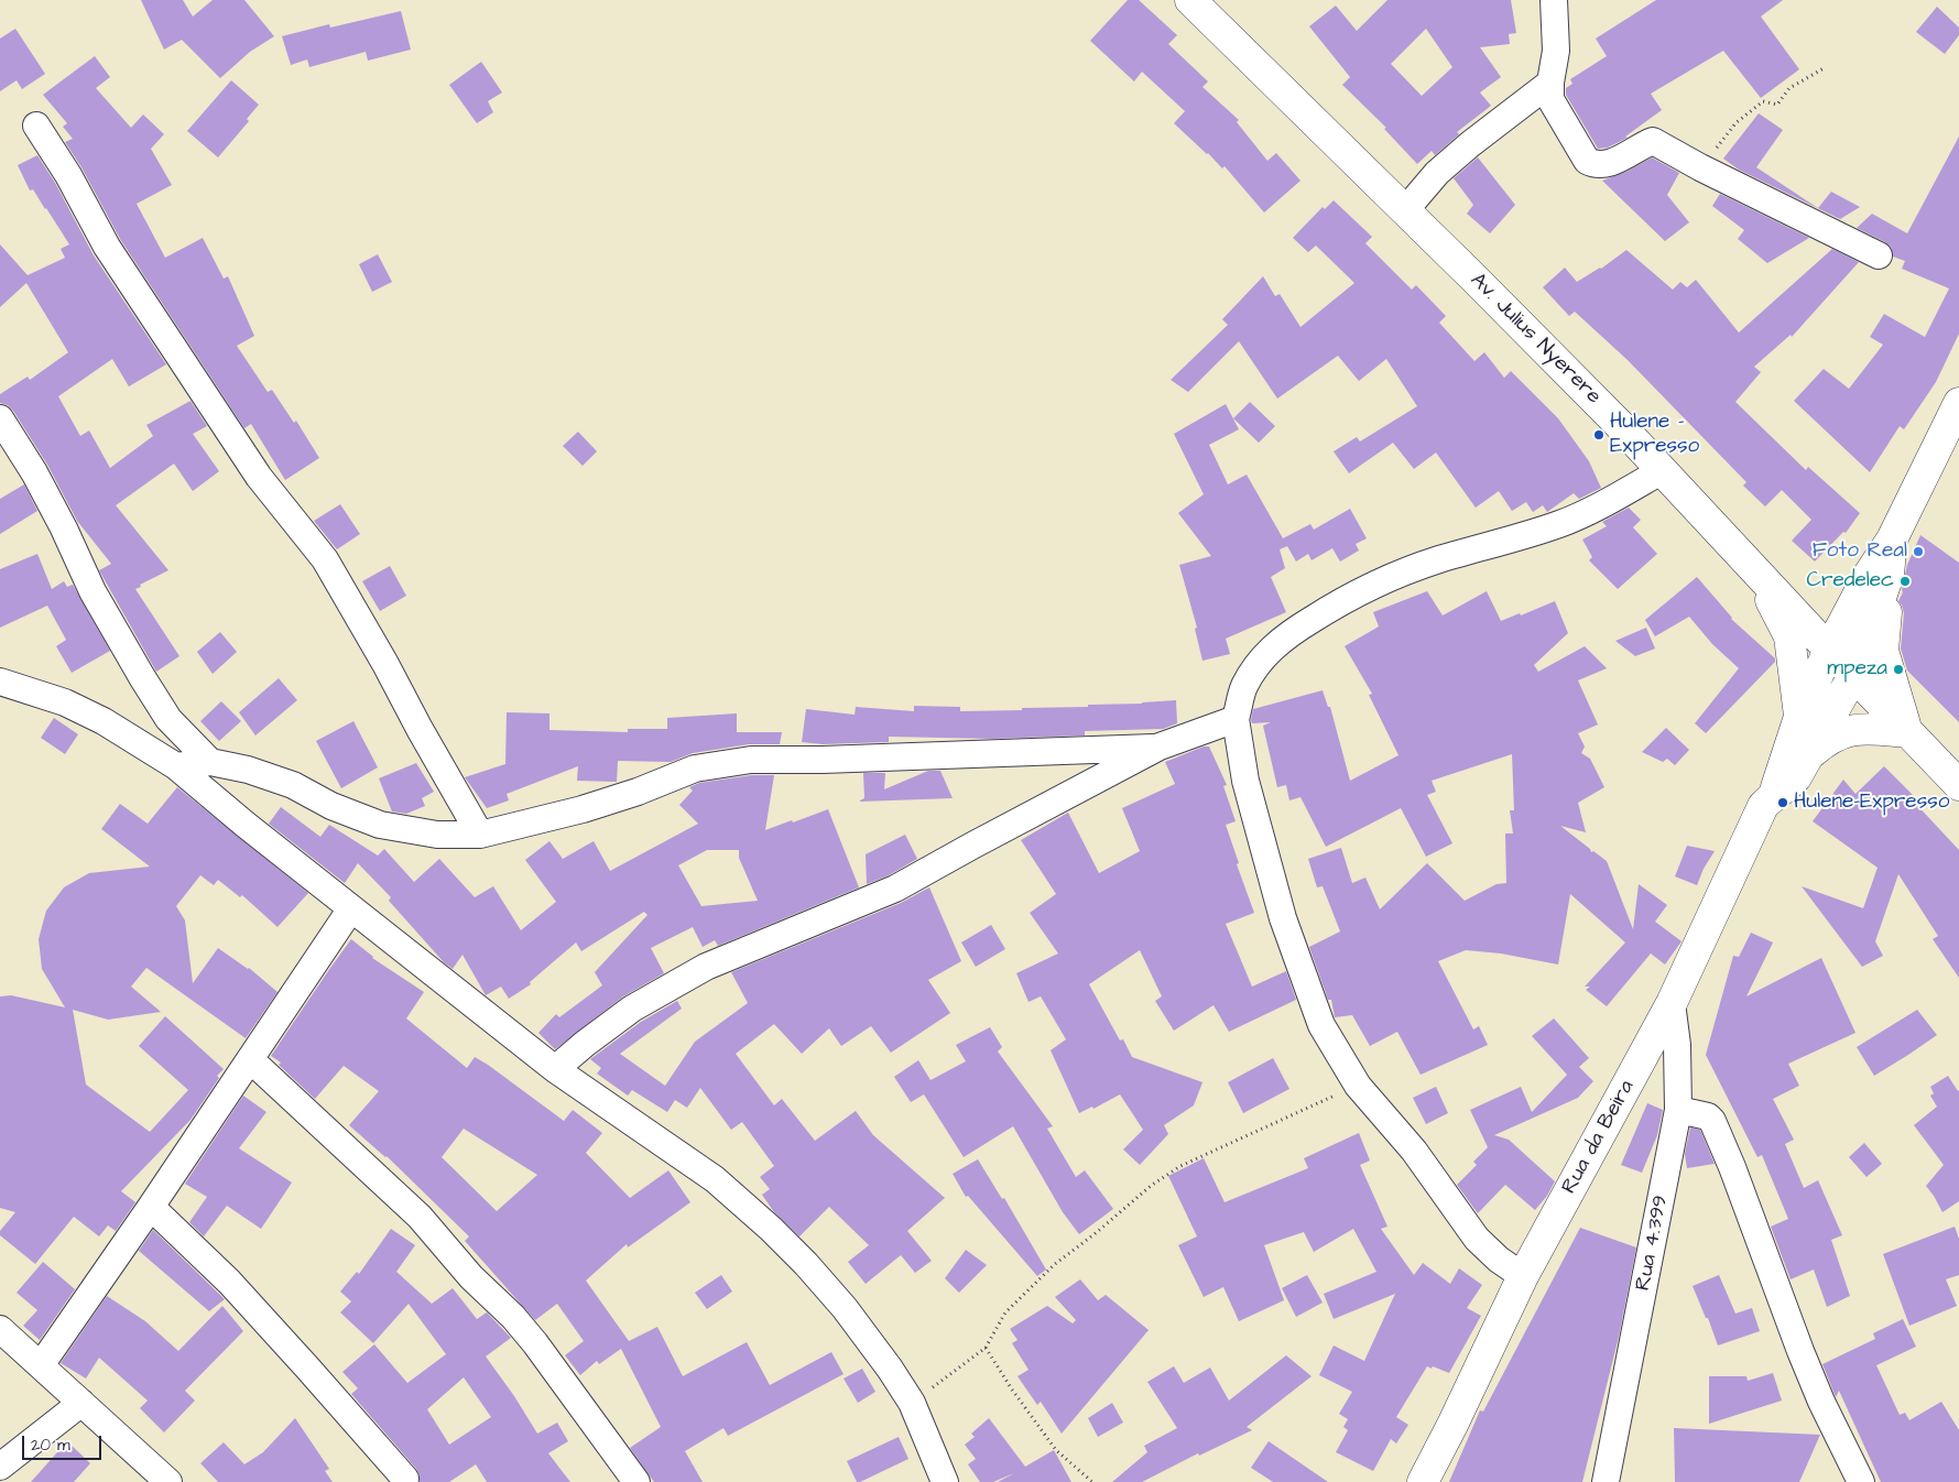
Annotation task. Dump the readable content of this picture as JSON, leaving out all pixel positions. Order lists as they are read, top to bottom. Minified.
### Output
{"streets":{"main road":["Av. Julius Nyerere","Rua da Beira"],"street":["Rua 4.399"]},"crossings":[["Av. Julius Nyerere","Rua da Beira"],["Rua da Beira","Rua 4.399"]],"places":["Hulene - Expresso","Foto Real","Credelec","mpeza","Hulene-Expresso"],"scale_bar":"20 m"}
